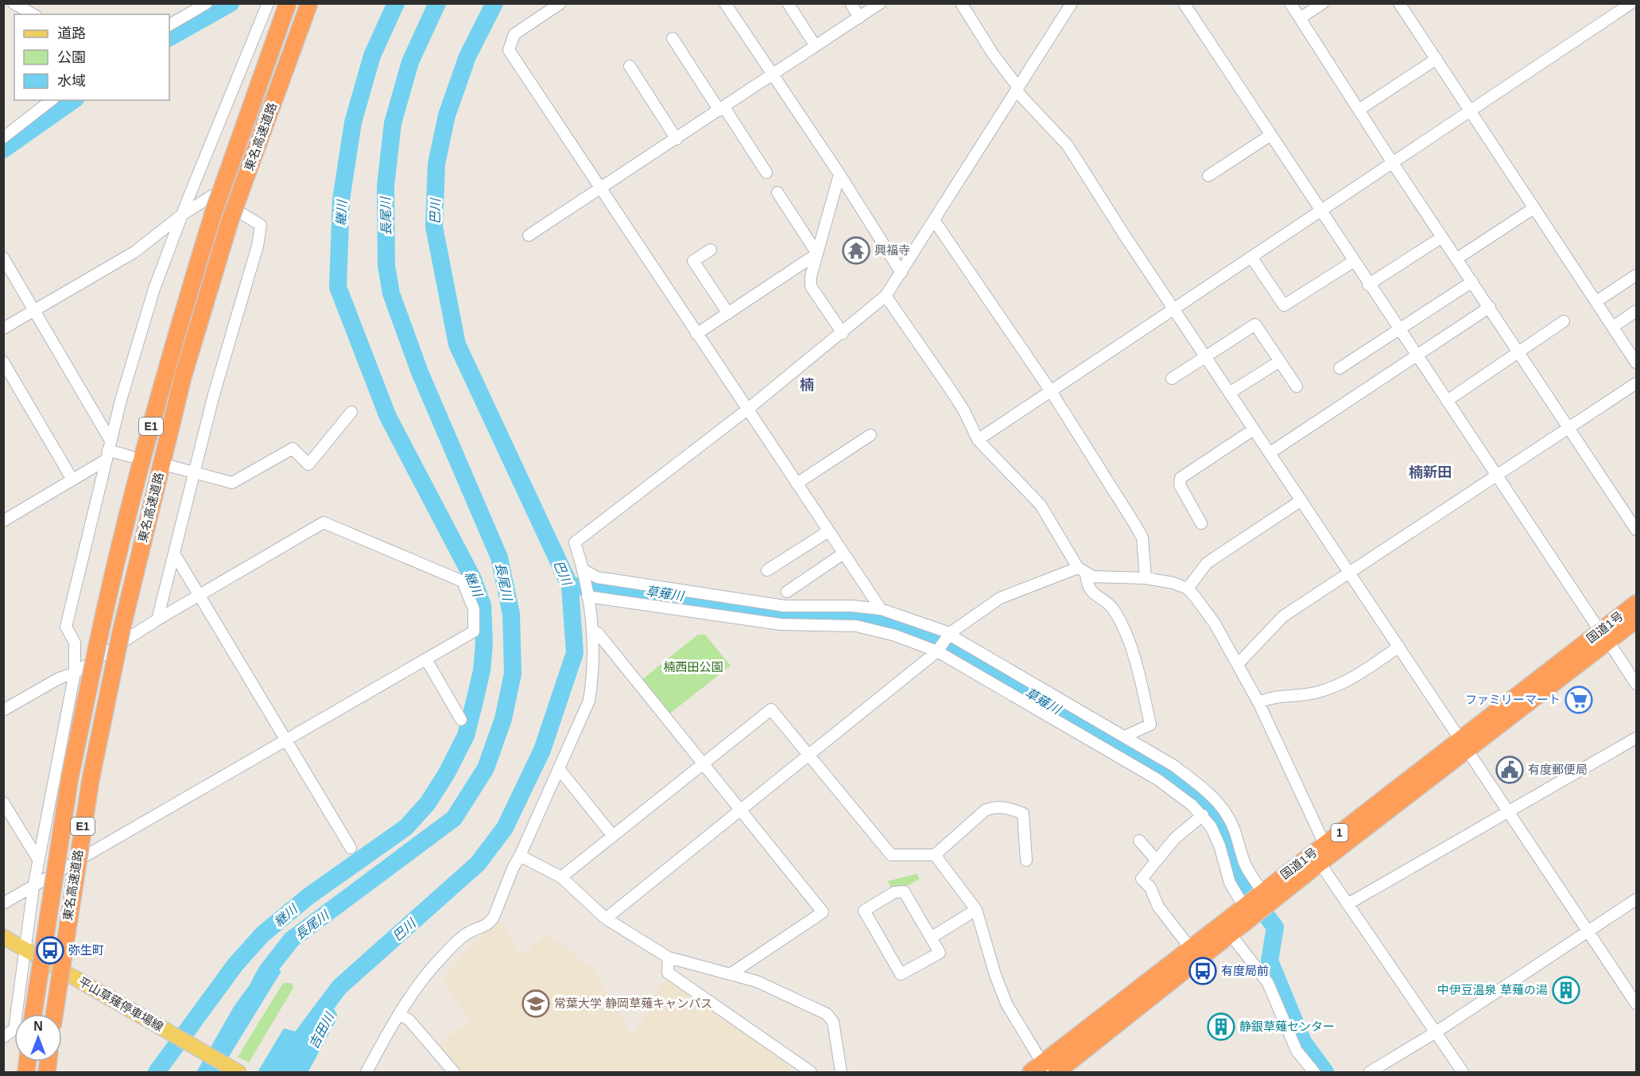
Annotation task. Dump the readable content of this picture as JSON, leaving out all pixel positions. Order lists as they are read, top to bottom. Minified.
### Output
{"streets":{"highway":["東名高速道路","E1","国道1号","1"],"main road":["平山草薙停車場線"]},"districts":["楠","楠新田"],"water":["巴川","継川","長尾川","草薙川","吉田川"],"parks":["楠西田公園"],"places":{"temple":["興福寺"],"supermarket":["ファミリーマート"],"public building":["有度郵便局"],"bus stop":["弥生町","有度局前"],"building":["中伊豆温泉 草薙の湯","静銀草薙センター"],"school or university":["常葉大学 静岡草薙キャンパス"]},"legend":["道路","公園","水域"],"north":"top"}
